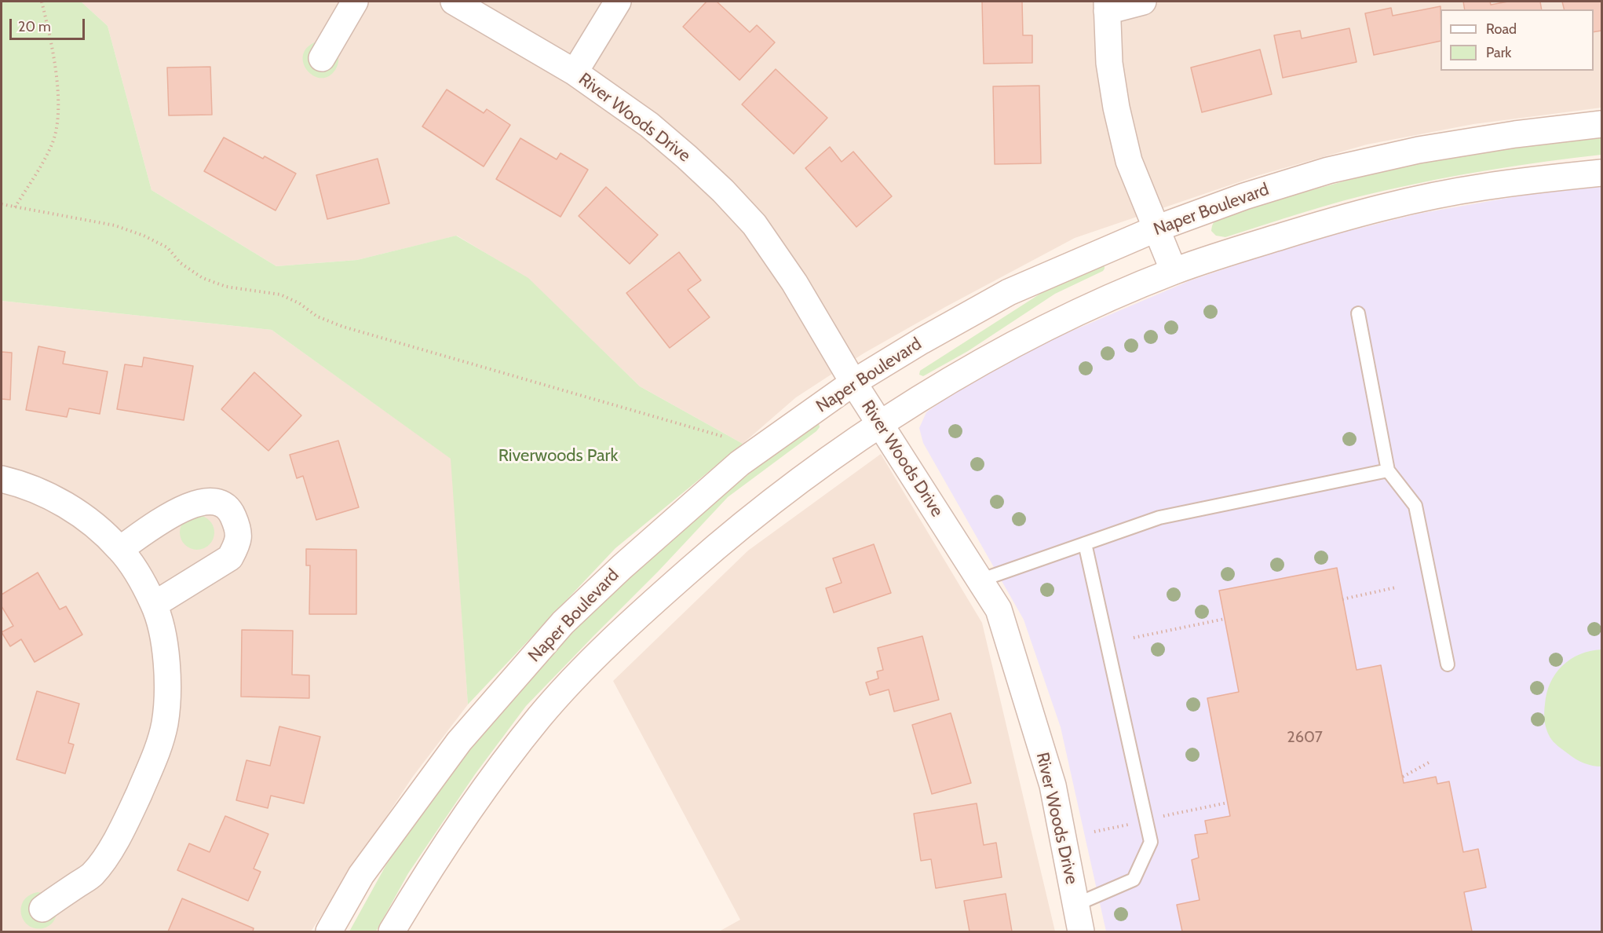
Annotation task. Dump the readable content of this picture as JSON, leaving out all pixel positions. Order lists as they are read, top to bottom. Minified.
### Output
{"streets":{"main road":["River Woods Drive","Naper Boulevard"]},"crossings":[["River Woods Drive","Naper Boulevard"]],"parks":["Riverwoods Park"],"house_numbers":["2607"],"legend":["Road","Park"],"scale_bar":"20 m"}
